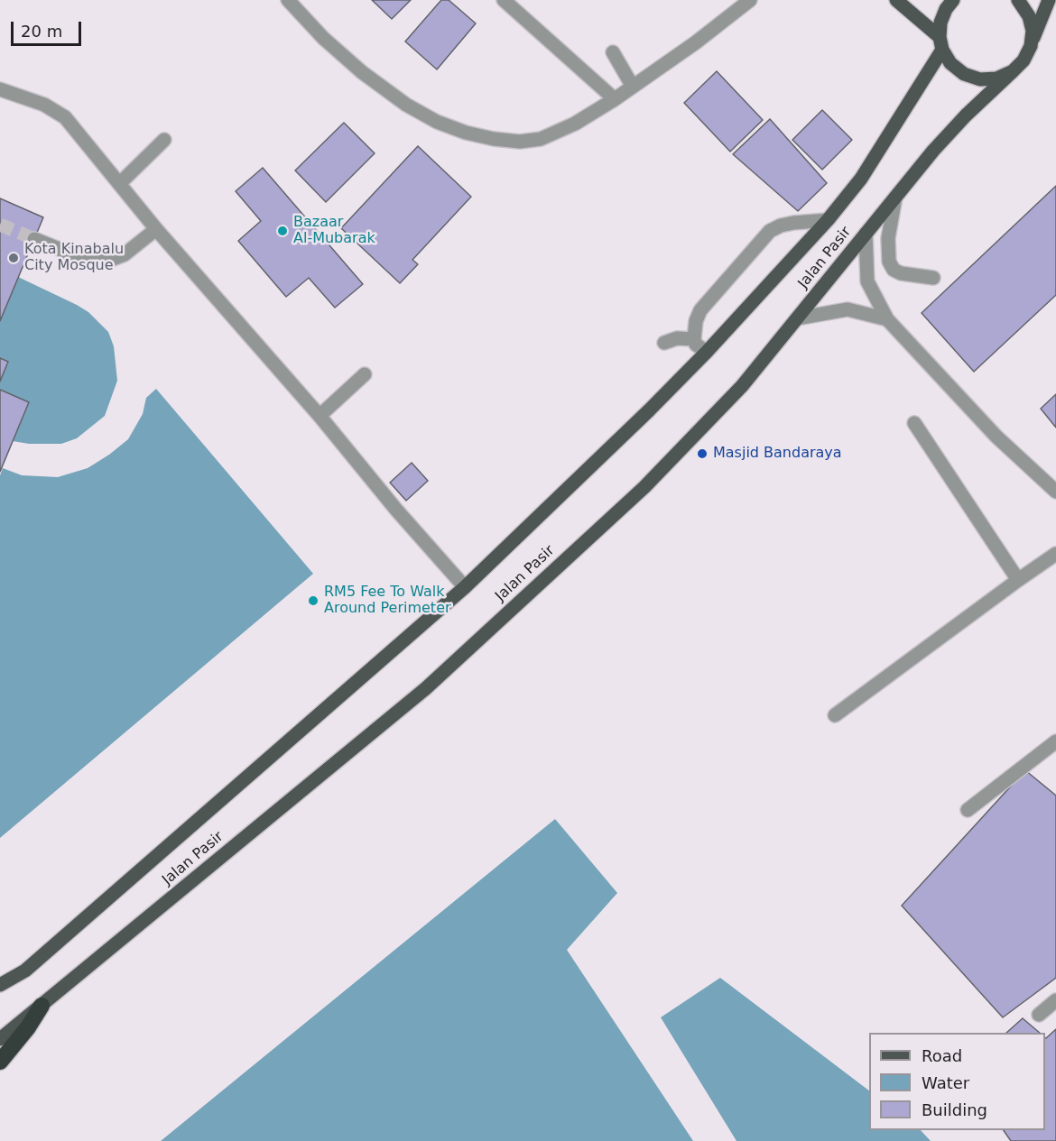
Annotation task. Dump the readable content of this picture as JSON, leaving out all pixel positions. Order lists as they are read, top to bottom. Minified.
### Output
{"streets":{"main road":["Jalan Pasir"]},"places":["Bazaar Al-Mubarak","Kota Kinabalu City Mosque","Masjid Bandaraya","RM5 Fee To Walk Around Perimeter"],"legend":["Road","Water","Building"],"scale_bar":"20 m"}
